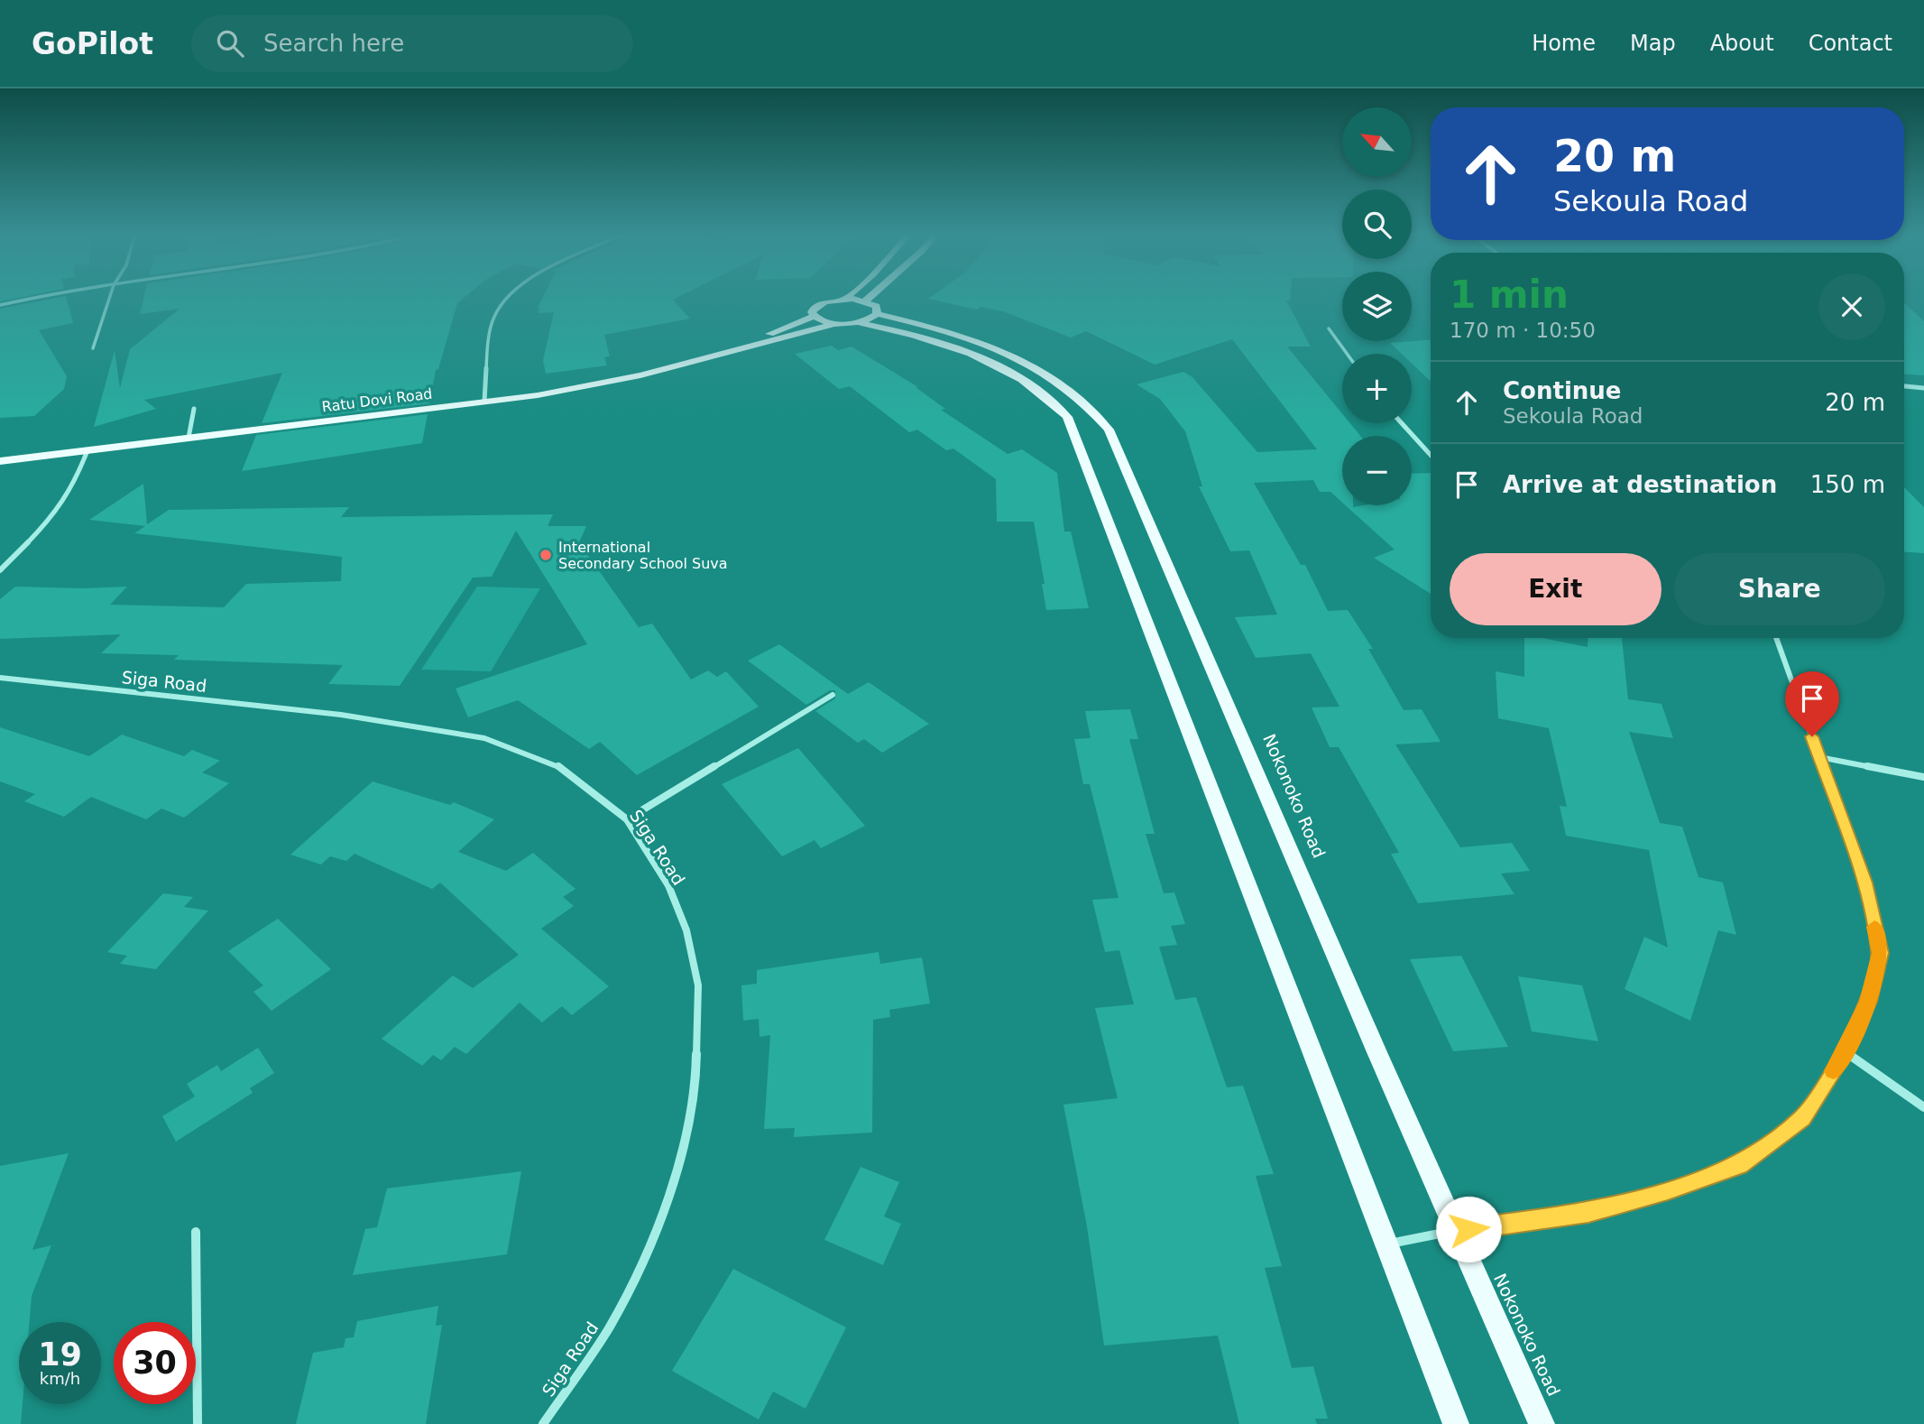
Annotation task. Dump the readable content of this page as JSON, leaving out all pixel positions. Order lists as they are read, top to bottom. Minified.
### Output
{"streets":{"main road":["Ratu Dovi Road","Nokonoko Road"],"street":["Siga Road"]},"crossings":[["Ratu Dovi Road","Nokonoko Road"]],"places":["International Secondary School Suva"],"north":"top left","page":{"header":"GoPilot","search":"Search here","nav":["Home","Map","About","Contact"],"map_buttons":["+","−"],"turn":["20 m","Sekoula Road"],"heading":["1 min","170 m · 10:50"],"list":[{"name":"Continue","note":"Sekoula Road","value":"20 m"},{"name":"Arrive at destination","value":"150 m"}],"buttons":["Exit","Share"],"speed":"19 km/h","limit":"30"}}
